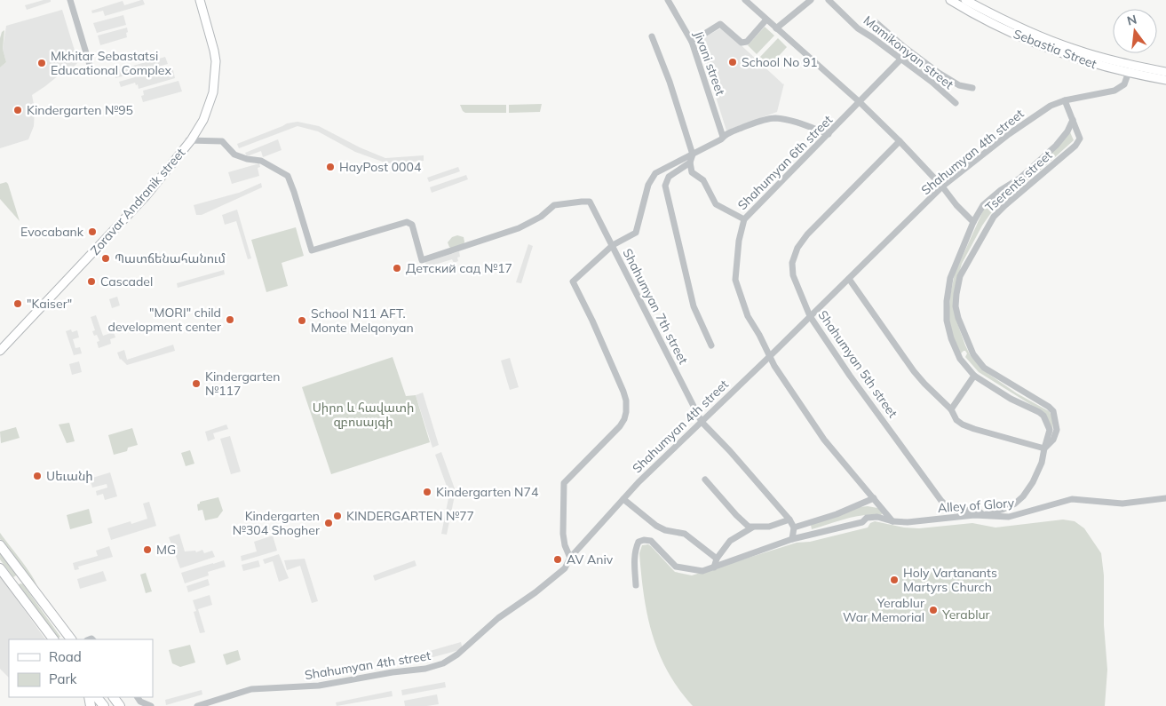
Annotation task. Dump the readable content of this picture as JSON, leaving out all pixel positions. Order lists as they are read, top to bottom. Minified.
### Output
{"streets":{"main road":["Sebastia Street","Zoravar Andranik street"],"street":["Mamikonyan street","Jivani street","Shahumyan 4th street","Shahumyan 6th street","Tserents street","Shahumyan 7th street","Shahumyan 5th street","Alley of Glory"]},"crossings":[["Sebastia Street","Shahumyan 4th street"],["Mamikonyan street","Shahumyan 6th street"],["Shahumyan 4th street","Shahumyan 6th street"],["Shahumyan 4th street","Tserents street"],["Shahumyan 4th street","Shahumyan 7th street"],["Shahumyan 4th street","Shahumyan 5th street"],["Shahumyan 6th street","Alley of Glory"],["Tserents street","Shahumyan 5th street"],["Tserents street","Alley of Glory"],["Zoravar Andranik street","Shahumyan 7th street"],["Shahumyan 5th street","Alley of Glory"]],"parks":["Սիրո և հավատի զբոսայգի","Yerablur"],"places":["School No 91","Mkhitar Sebastatsi Educational Complex","Kindergarten №95","HayPost 0004","Evocabank","Պատճենահանում","Детский сад №17","Cascadel","\"Kaiser\"","\"MORI\" child development center","School N11 AFT. Monte Melqonyan","Kindergarten №117","Սեւանի","Kindergarten N74","KINDERGARTEN №77","Kindergarten №304 Shogher","MG","AV Aniv","Holy Vartanants Martyrs Church","Yerablur War Memorial"],"legend":["Road","Park"],"north":"top"}
